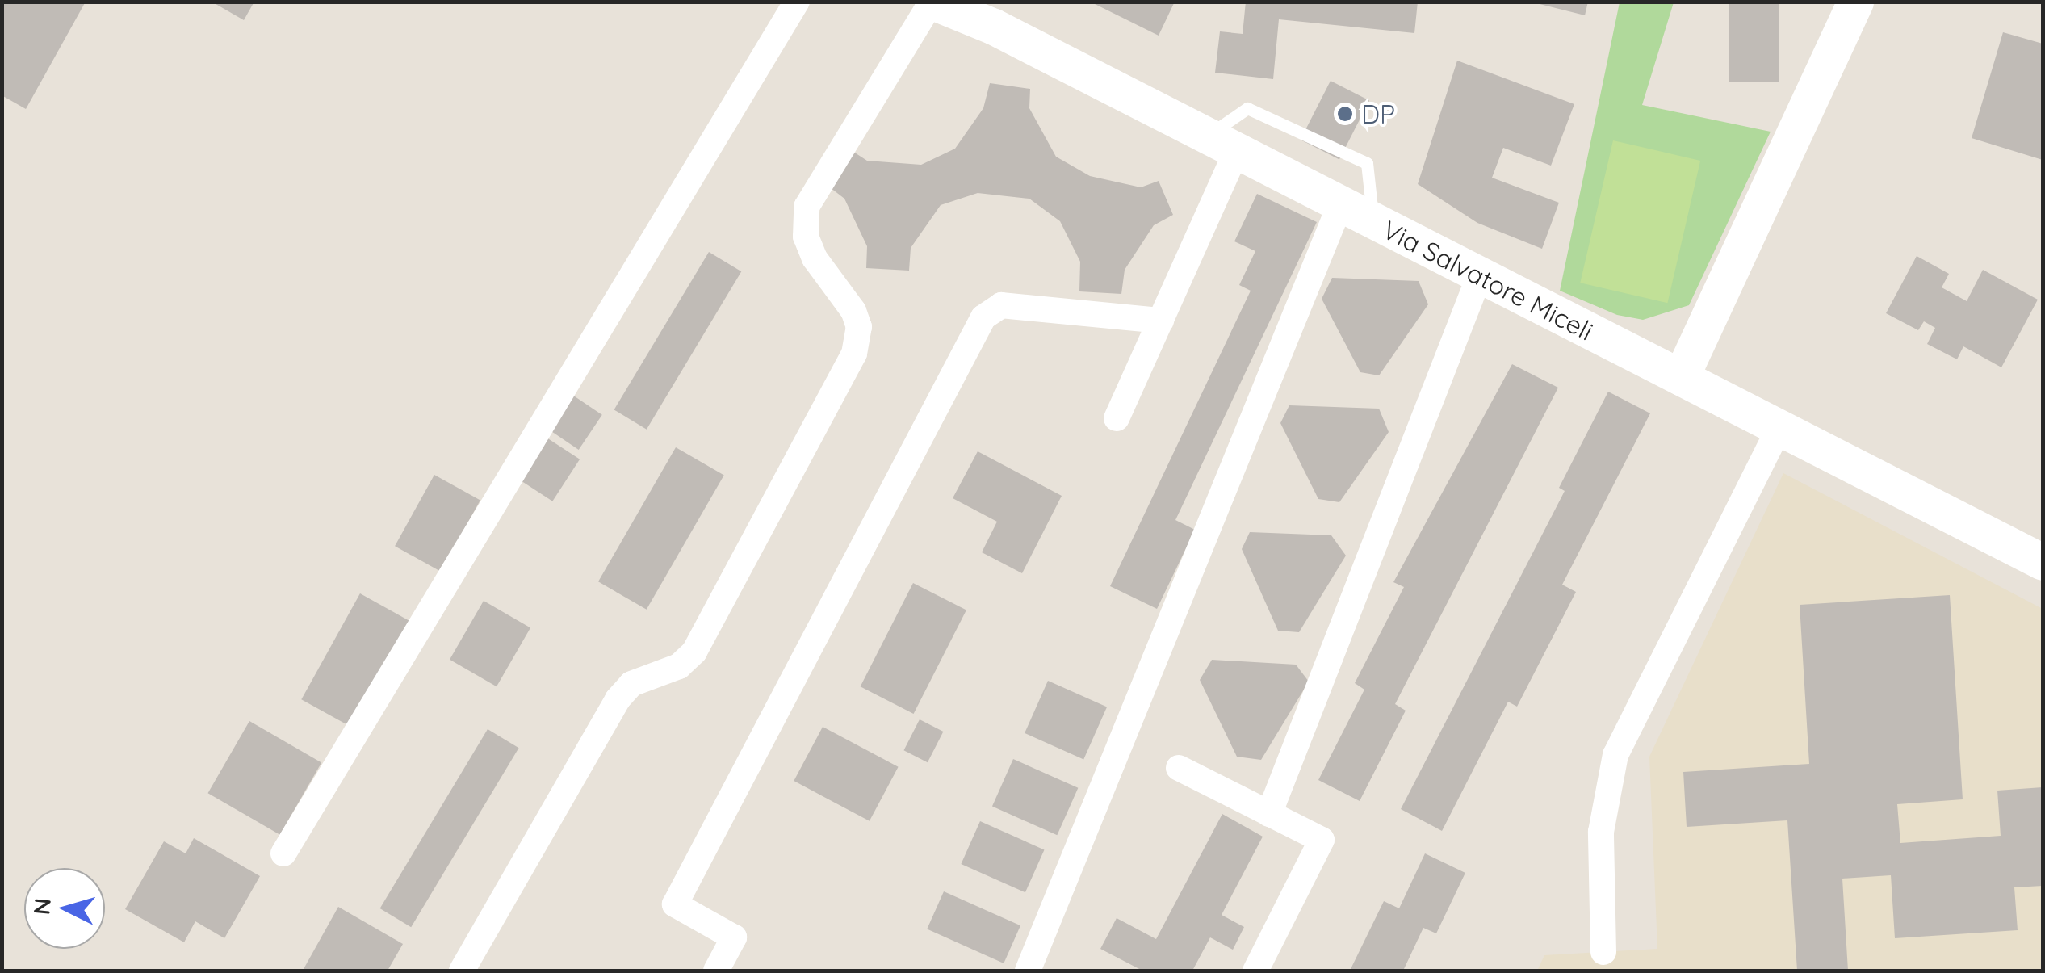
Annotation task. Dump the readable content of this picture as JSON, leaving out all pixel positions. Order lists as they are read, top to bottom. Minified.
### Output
{"streets":{"street":["Via Salvatore Miceli"]},"places":["DP"],"north":"left"}
